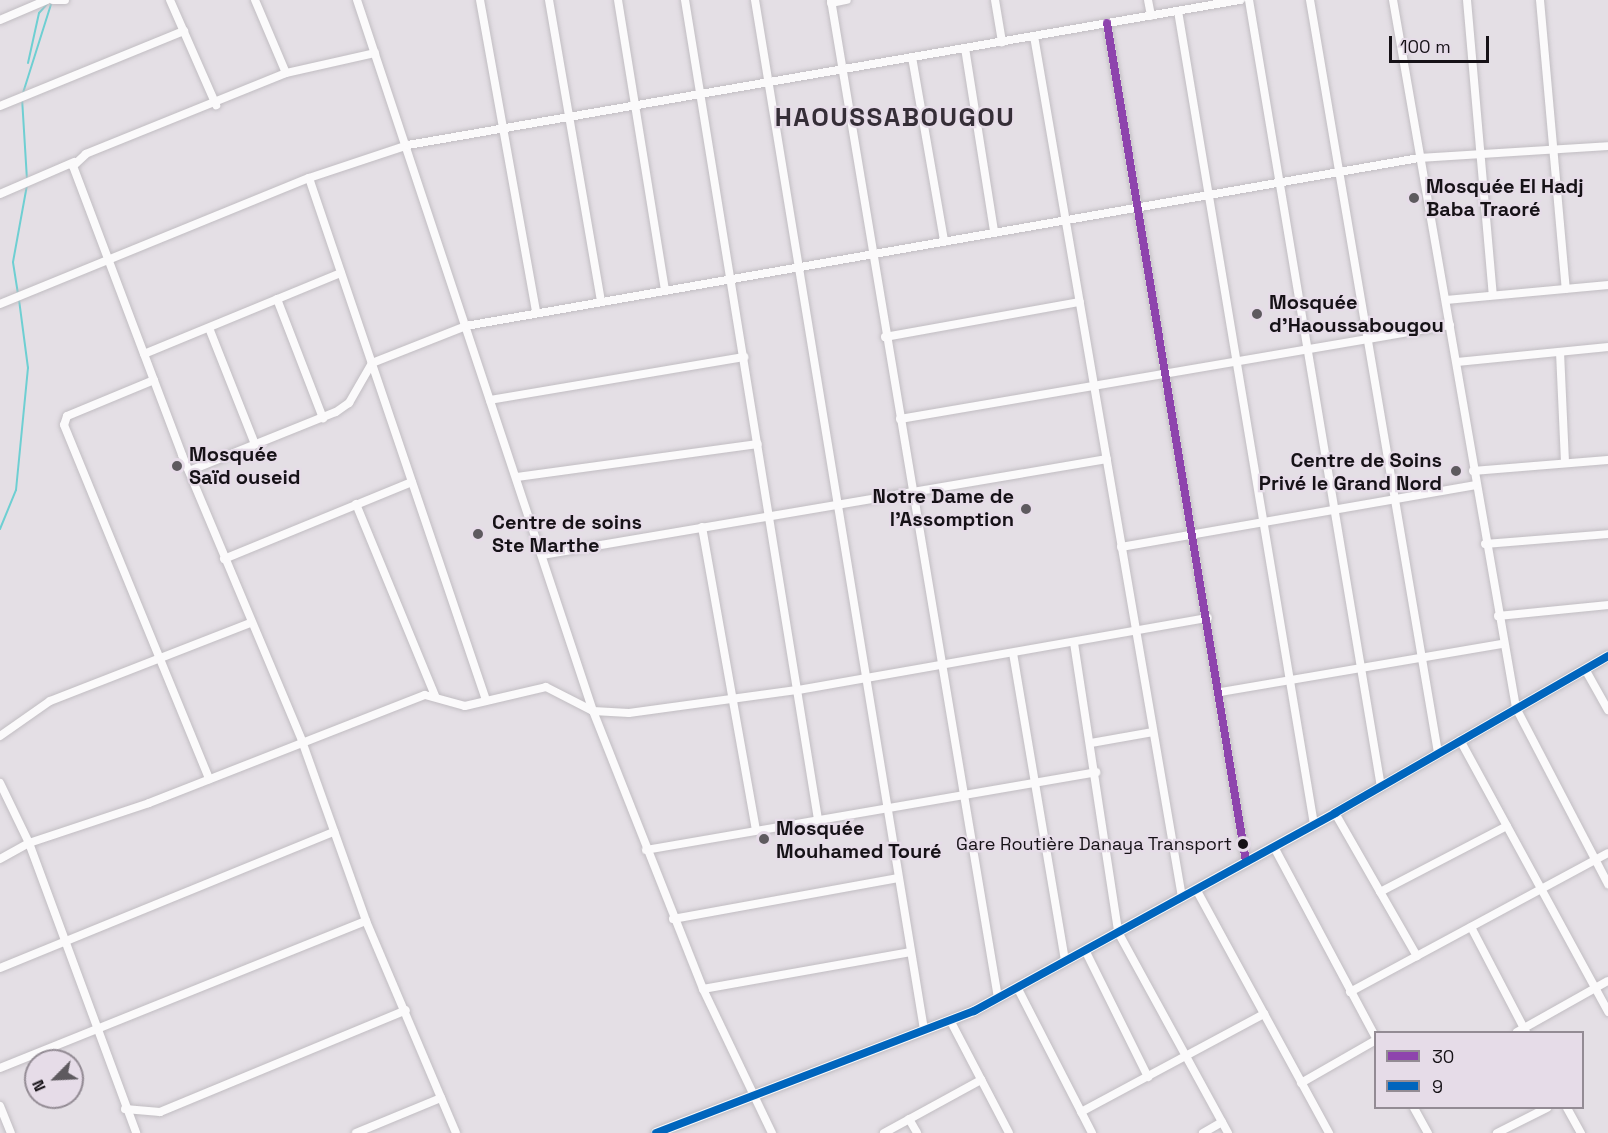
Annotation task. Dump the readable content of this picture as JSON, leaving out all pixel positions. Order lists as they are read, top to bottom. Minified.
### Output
{"districts":["HAOUSSABOUGOU"],"places":["Mosquée El Hadj Baba Traoré","Mosquée d'Haoussabougou","Mosquée Saïd ouseid","Centre de Soins Privé le Grand Nord","Notre Dame de l'Assomption","Centre de soins Ste Marthe","Mosquée Mouhamed Touré","Gare Routière Danaya Transport"],"lines":["transit line 30","transit line 9"],"legend":["30","9"],"scale_bar":"100 m","north":"bottom left"}
